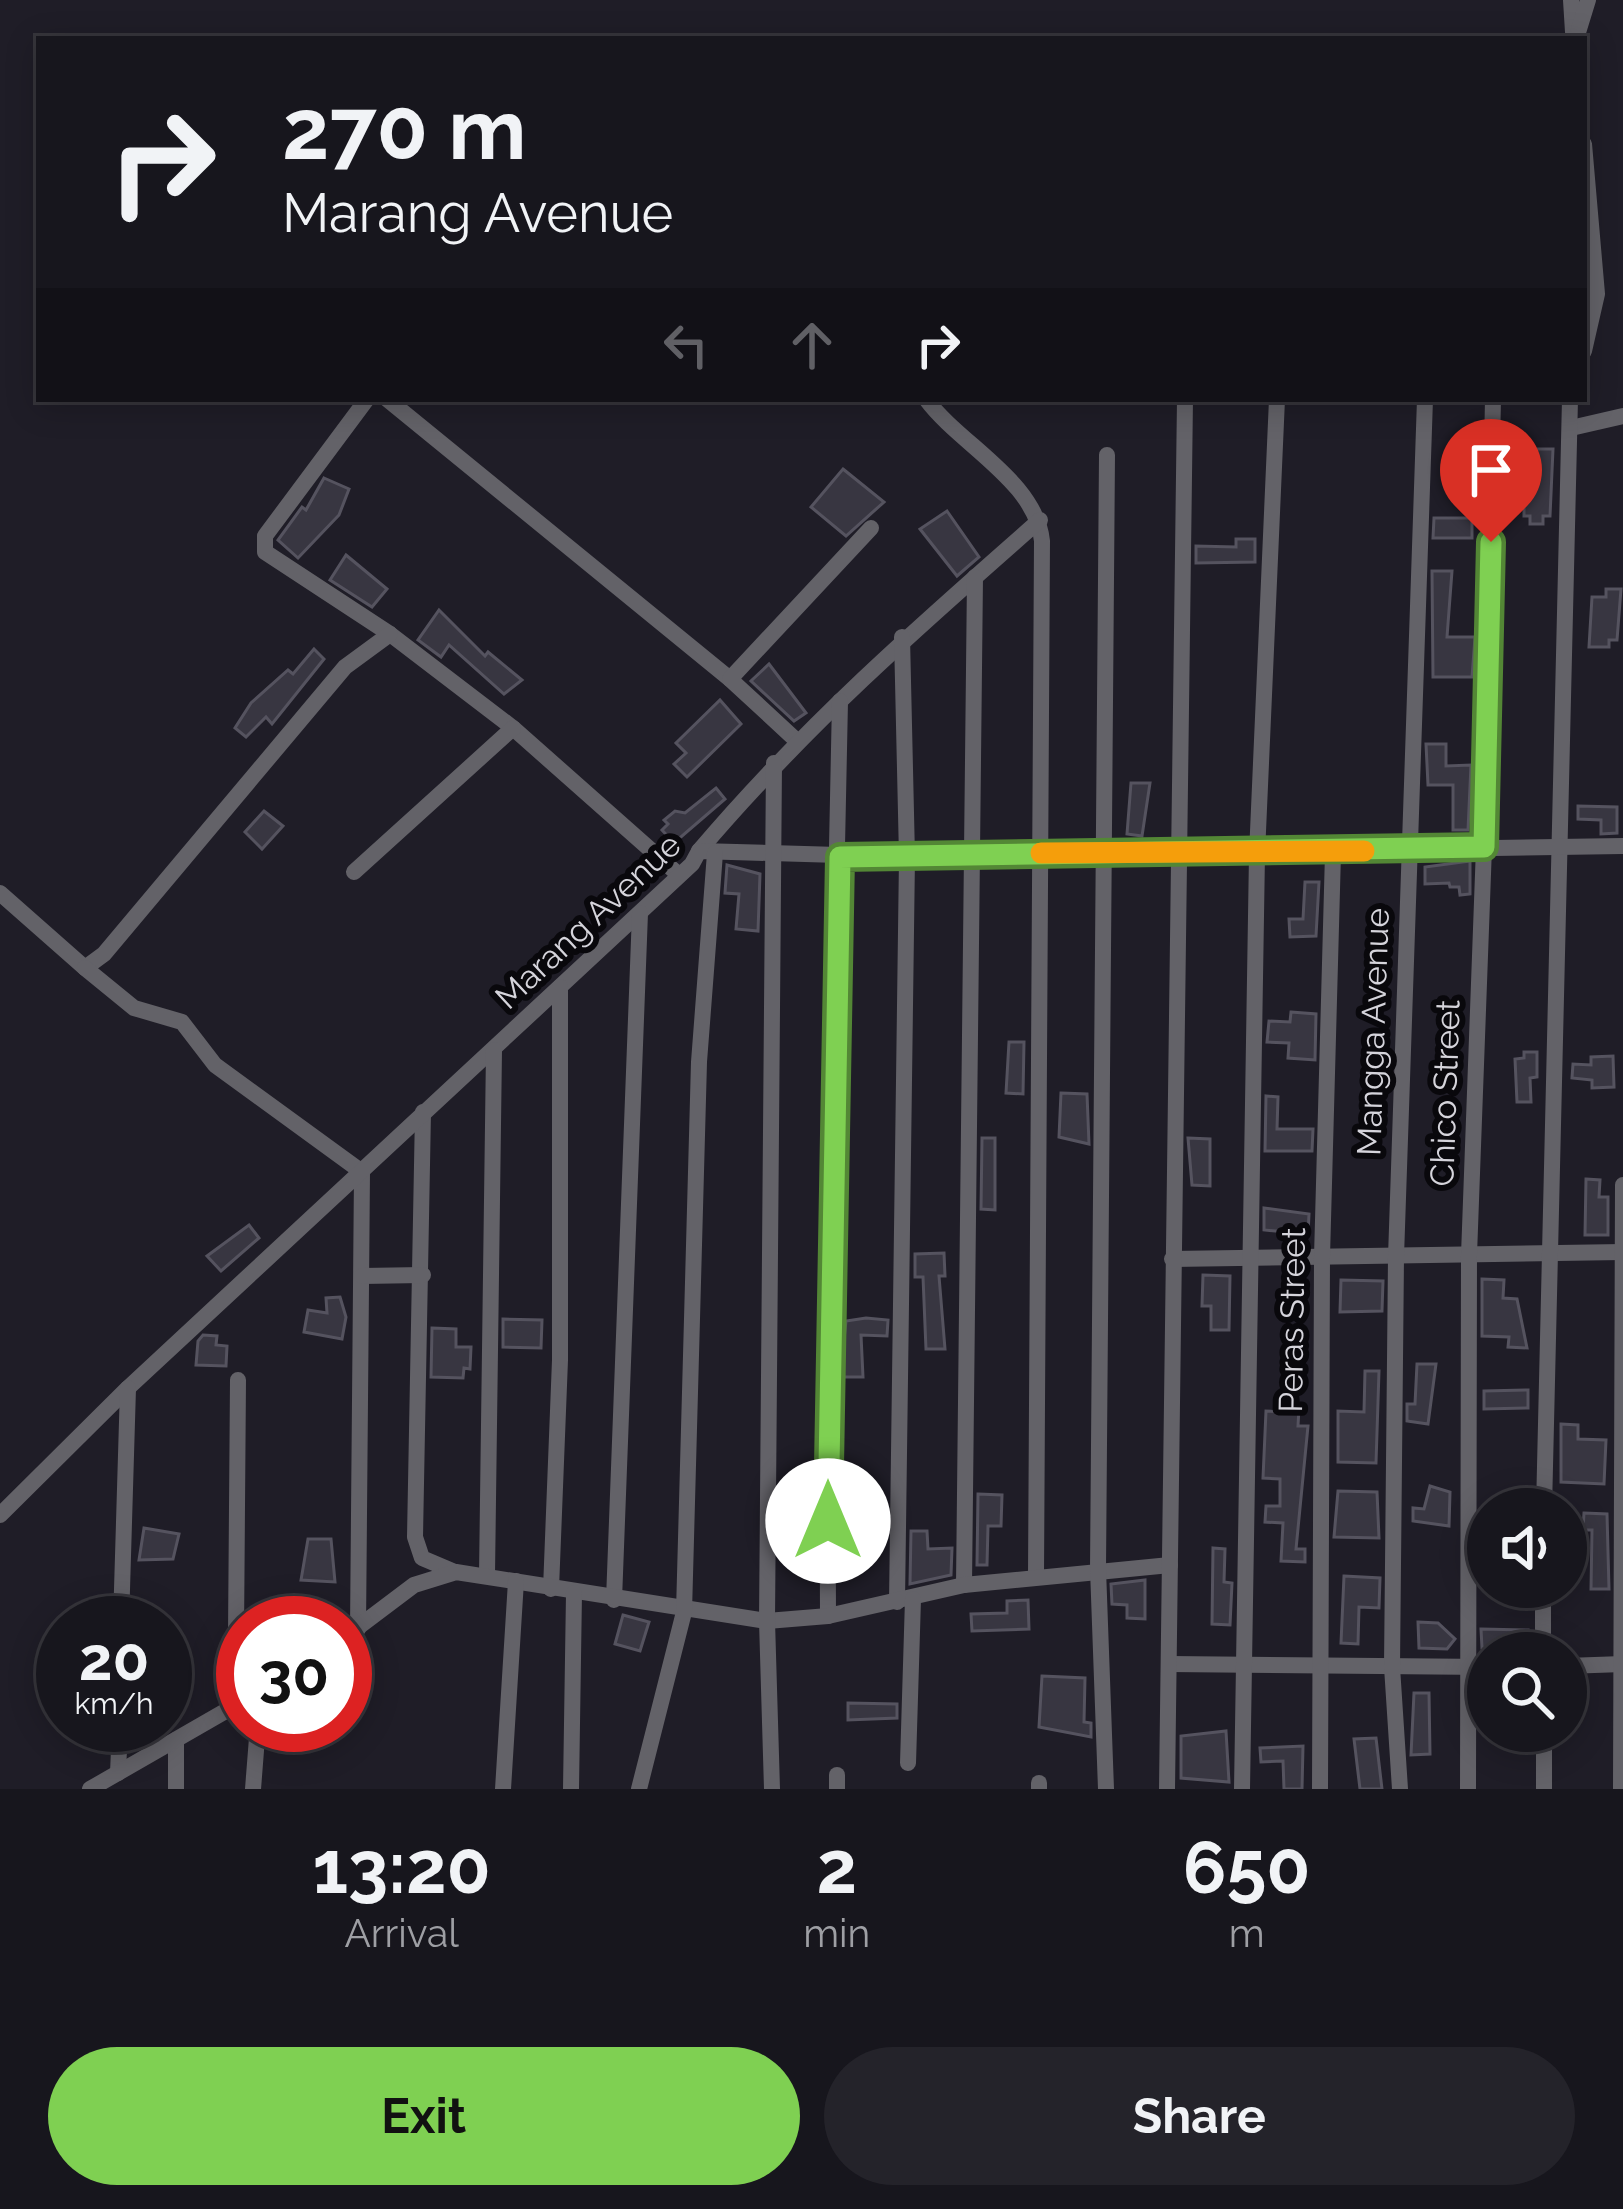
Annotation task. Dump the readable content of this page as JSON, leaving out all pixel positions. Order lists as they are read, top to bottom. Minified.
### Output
{"streets":{"street":["Marang Avenue","Mangga Avenue","Chico Street","Peras Street"]},"crossings":[["Marang Avenue","Mangga Avenue"],["Marang Avenue","Chico Street"],["Marang Avenue","Peras Street"]],"page":{"turn":["270 m","Marang Avenue"],"speed":"20 km/h","limit":"30","eta":["13:20","Arrival","2","min","650","m"],"buttons":["Exit","Share"]}}
